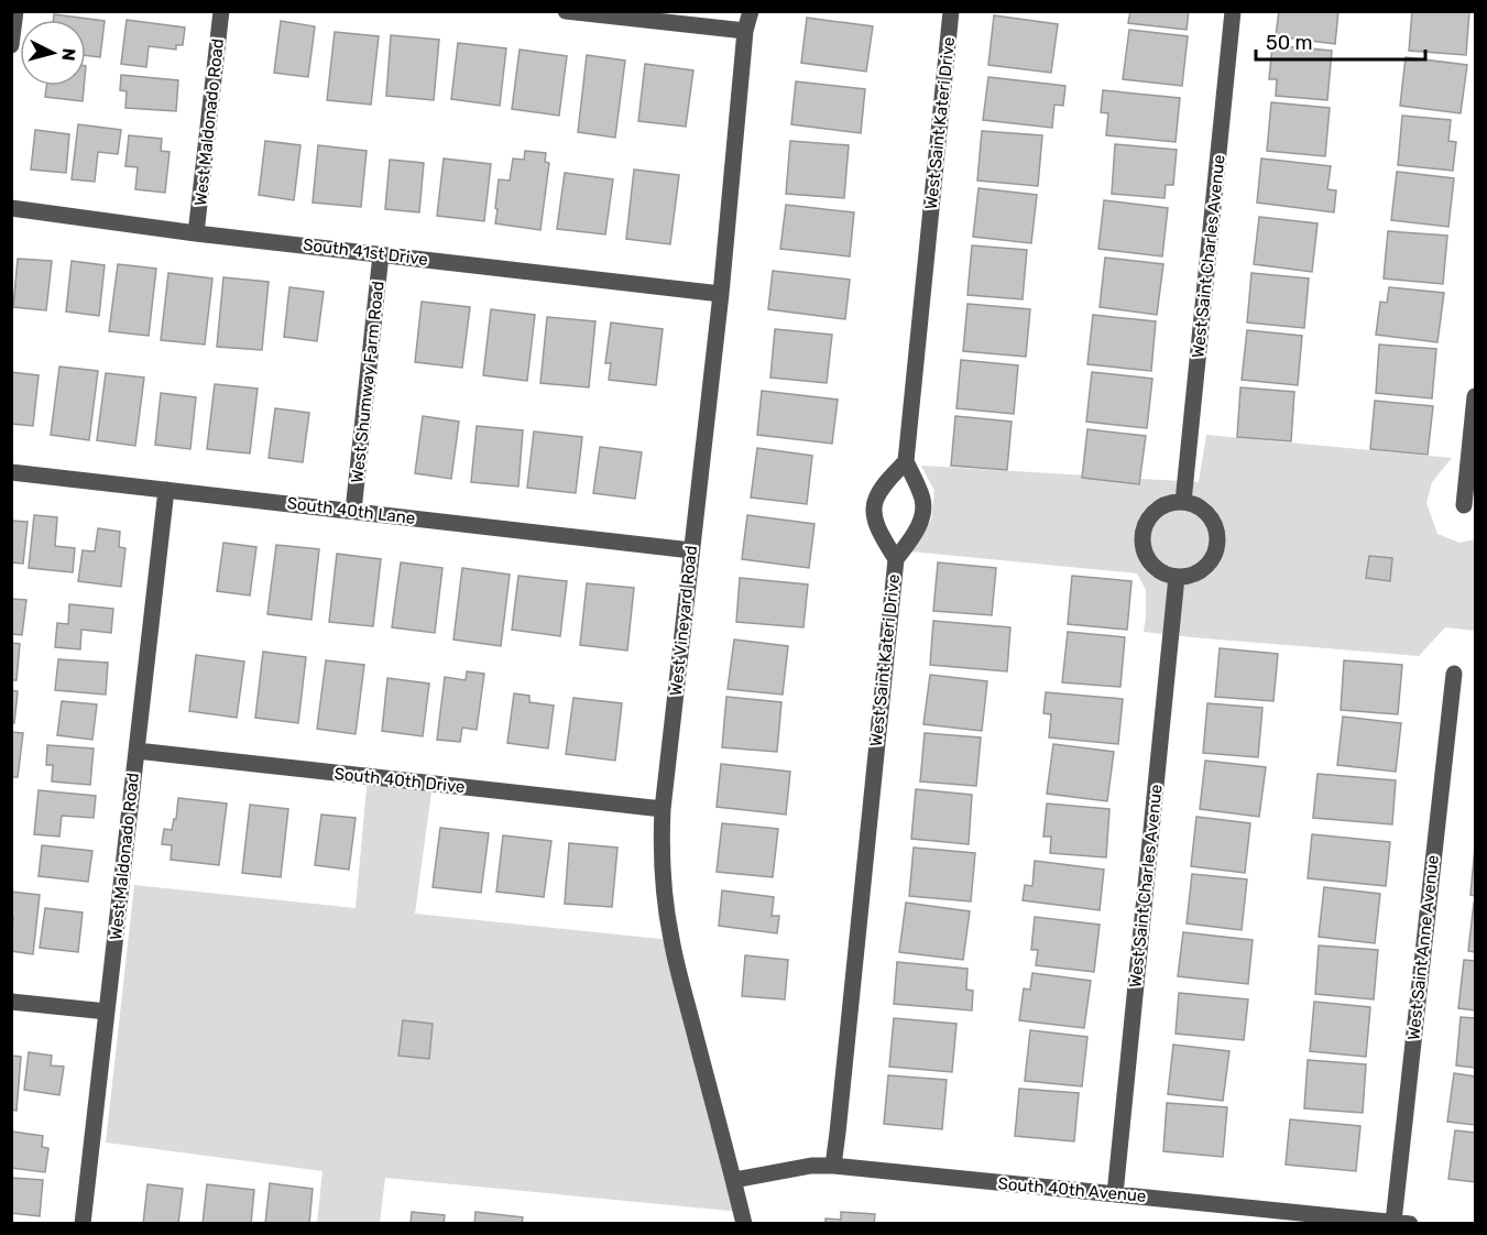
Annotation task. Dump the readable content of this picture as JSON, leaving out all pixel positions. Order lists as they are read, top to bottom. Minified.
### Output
{"streets":{"street":["West Maldonado Road","West Saint Kateri Drive","South 41st Drive","West Saint Charles Avenue","West Shumway Farm Road","South 40th Lane","West Vineyard Road","South 40th Drive","West Saint Anne Avenue","South 40th Avenue"]},"crossings":[["West Maldonado Road","South 41st Drive"],["West Maldonado Road","South 40th Lane"],["West Maldonado Road","South 40th Drive"],["West Saint Kateri Drive","South 40th Avenue"],["South 41st Drive","West Shumway Farm Road"],["South 41st Drive","West Vineyard Road"],["West Saint Charles Avenue","South 40th Avenue"],["West Shumway Farm Road","South 40th Lane"],["South 40th Lane","West Vineyard Road"],["West Vineyard Road","South 40th Drive"],["West Vineyard Road","South 40th Avenue"],["West Saint Anne Avenue","South 40th Avenue"]],"scale_bar":"50 m","north":"right"}
